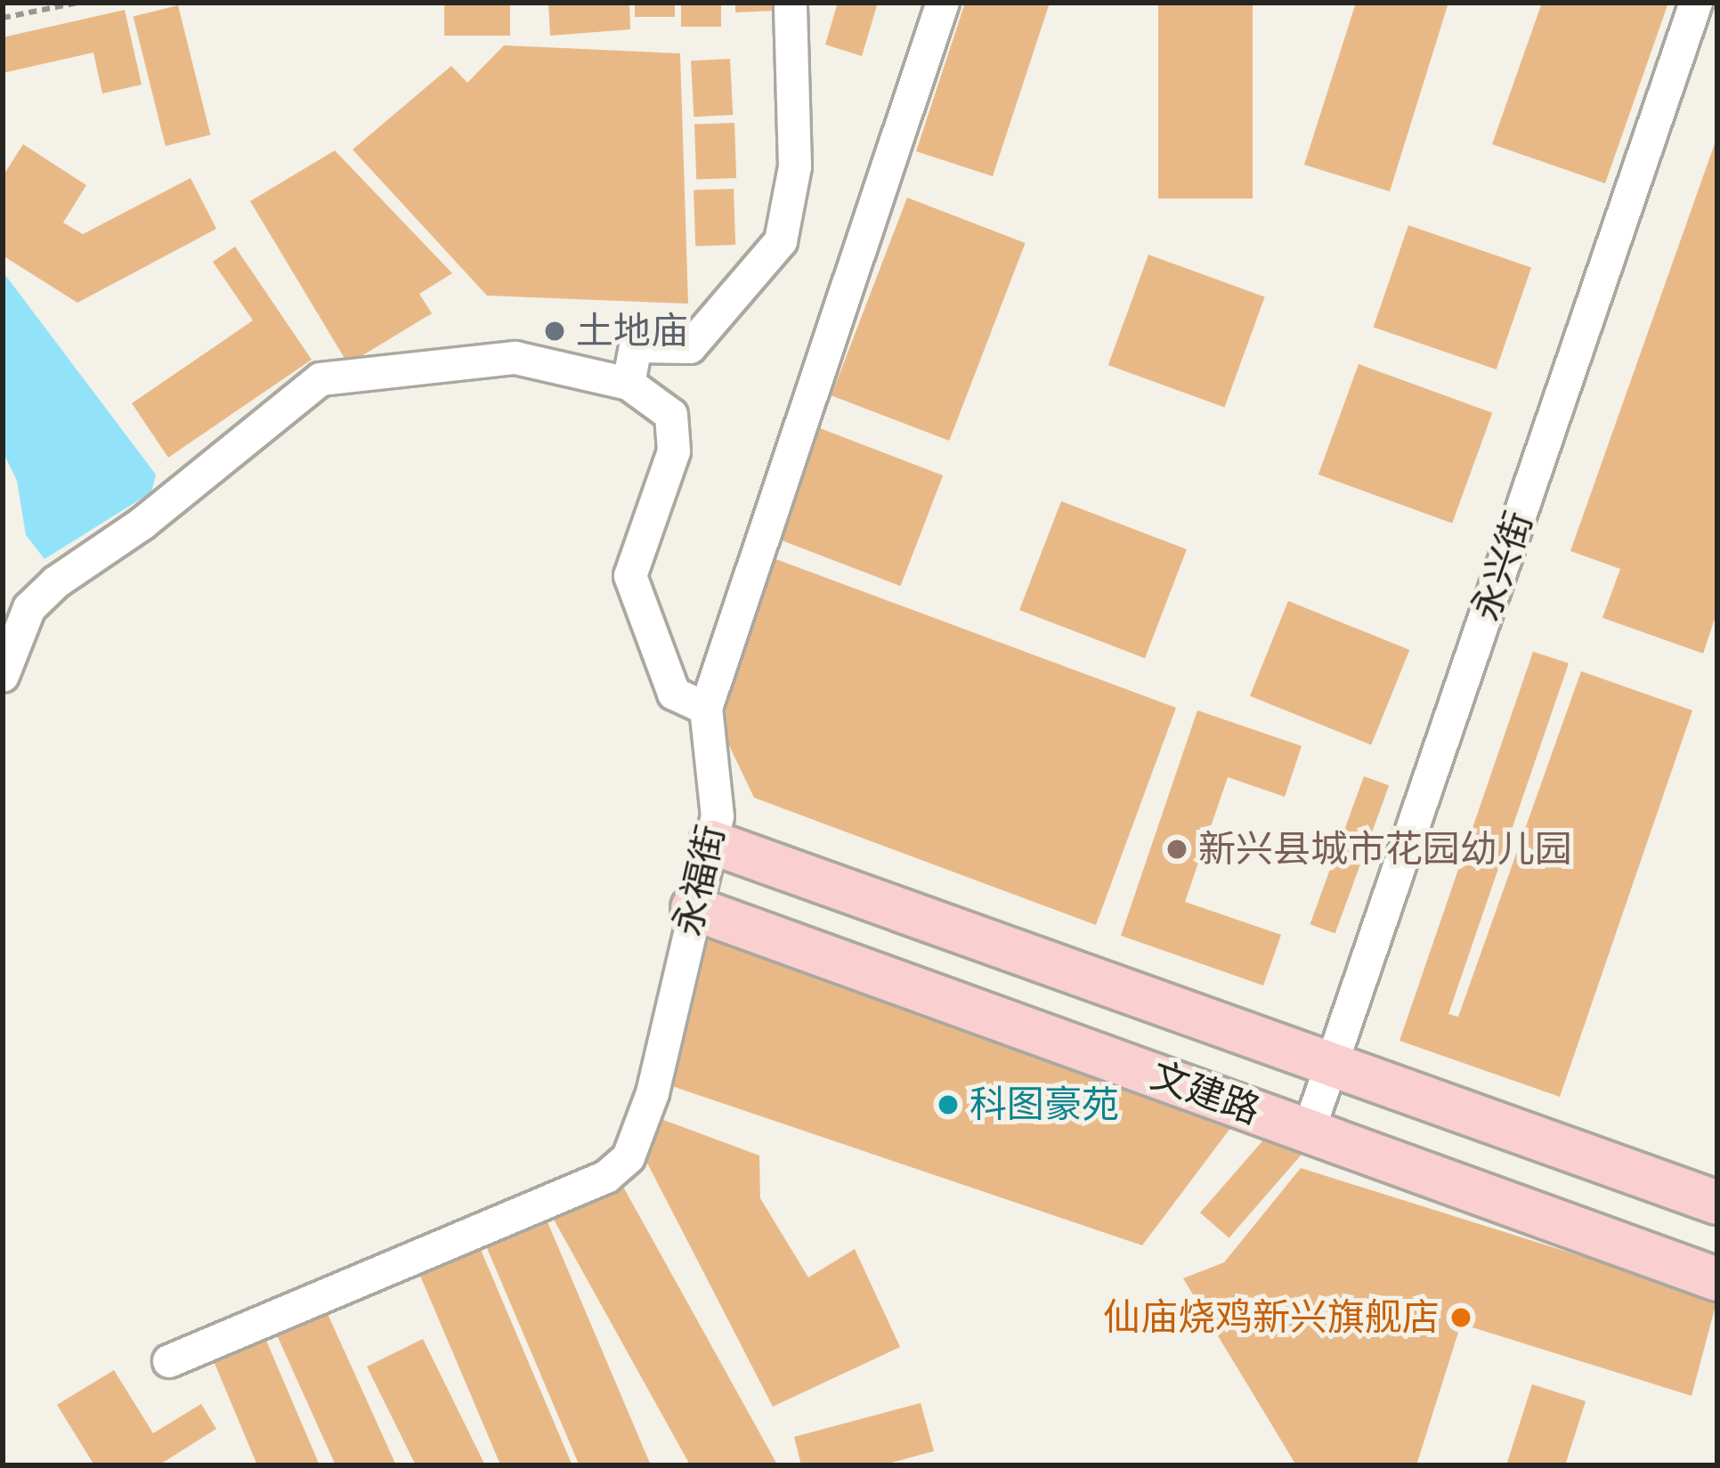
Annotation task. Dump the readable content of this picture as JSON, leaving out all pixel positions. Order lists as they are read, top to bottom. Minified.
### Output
{"streets":{"main road":["文建路"],"street":["永兴街","永福街"]},"crossings":[["永兴街","文建路"],["永福街","文建路"]],"places":["土地庙","新兴县城市花园幼儿园","科图豪苑","仙庙烧鸡新兴旗舰店"]}
